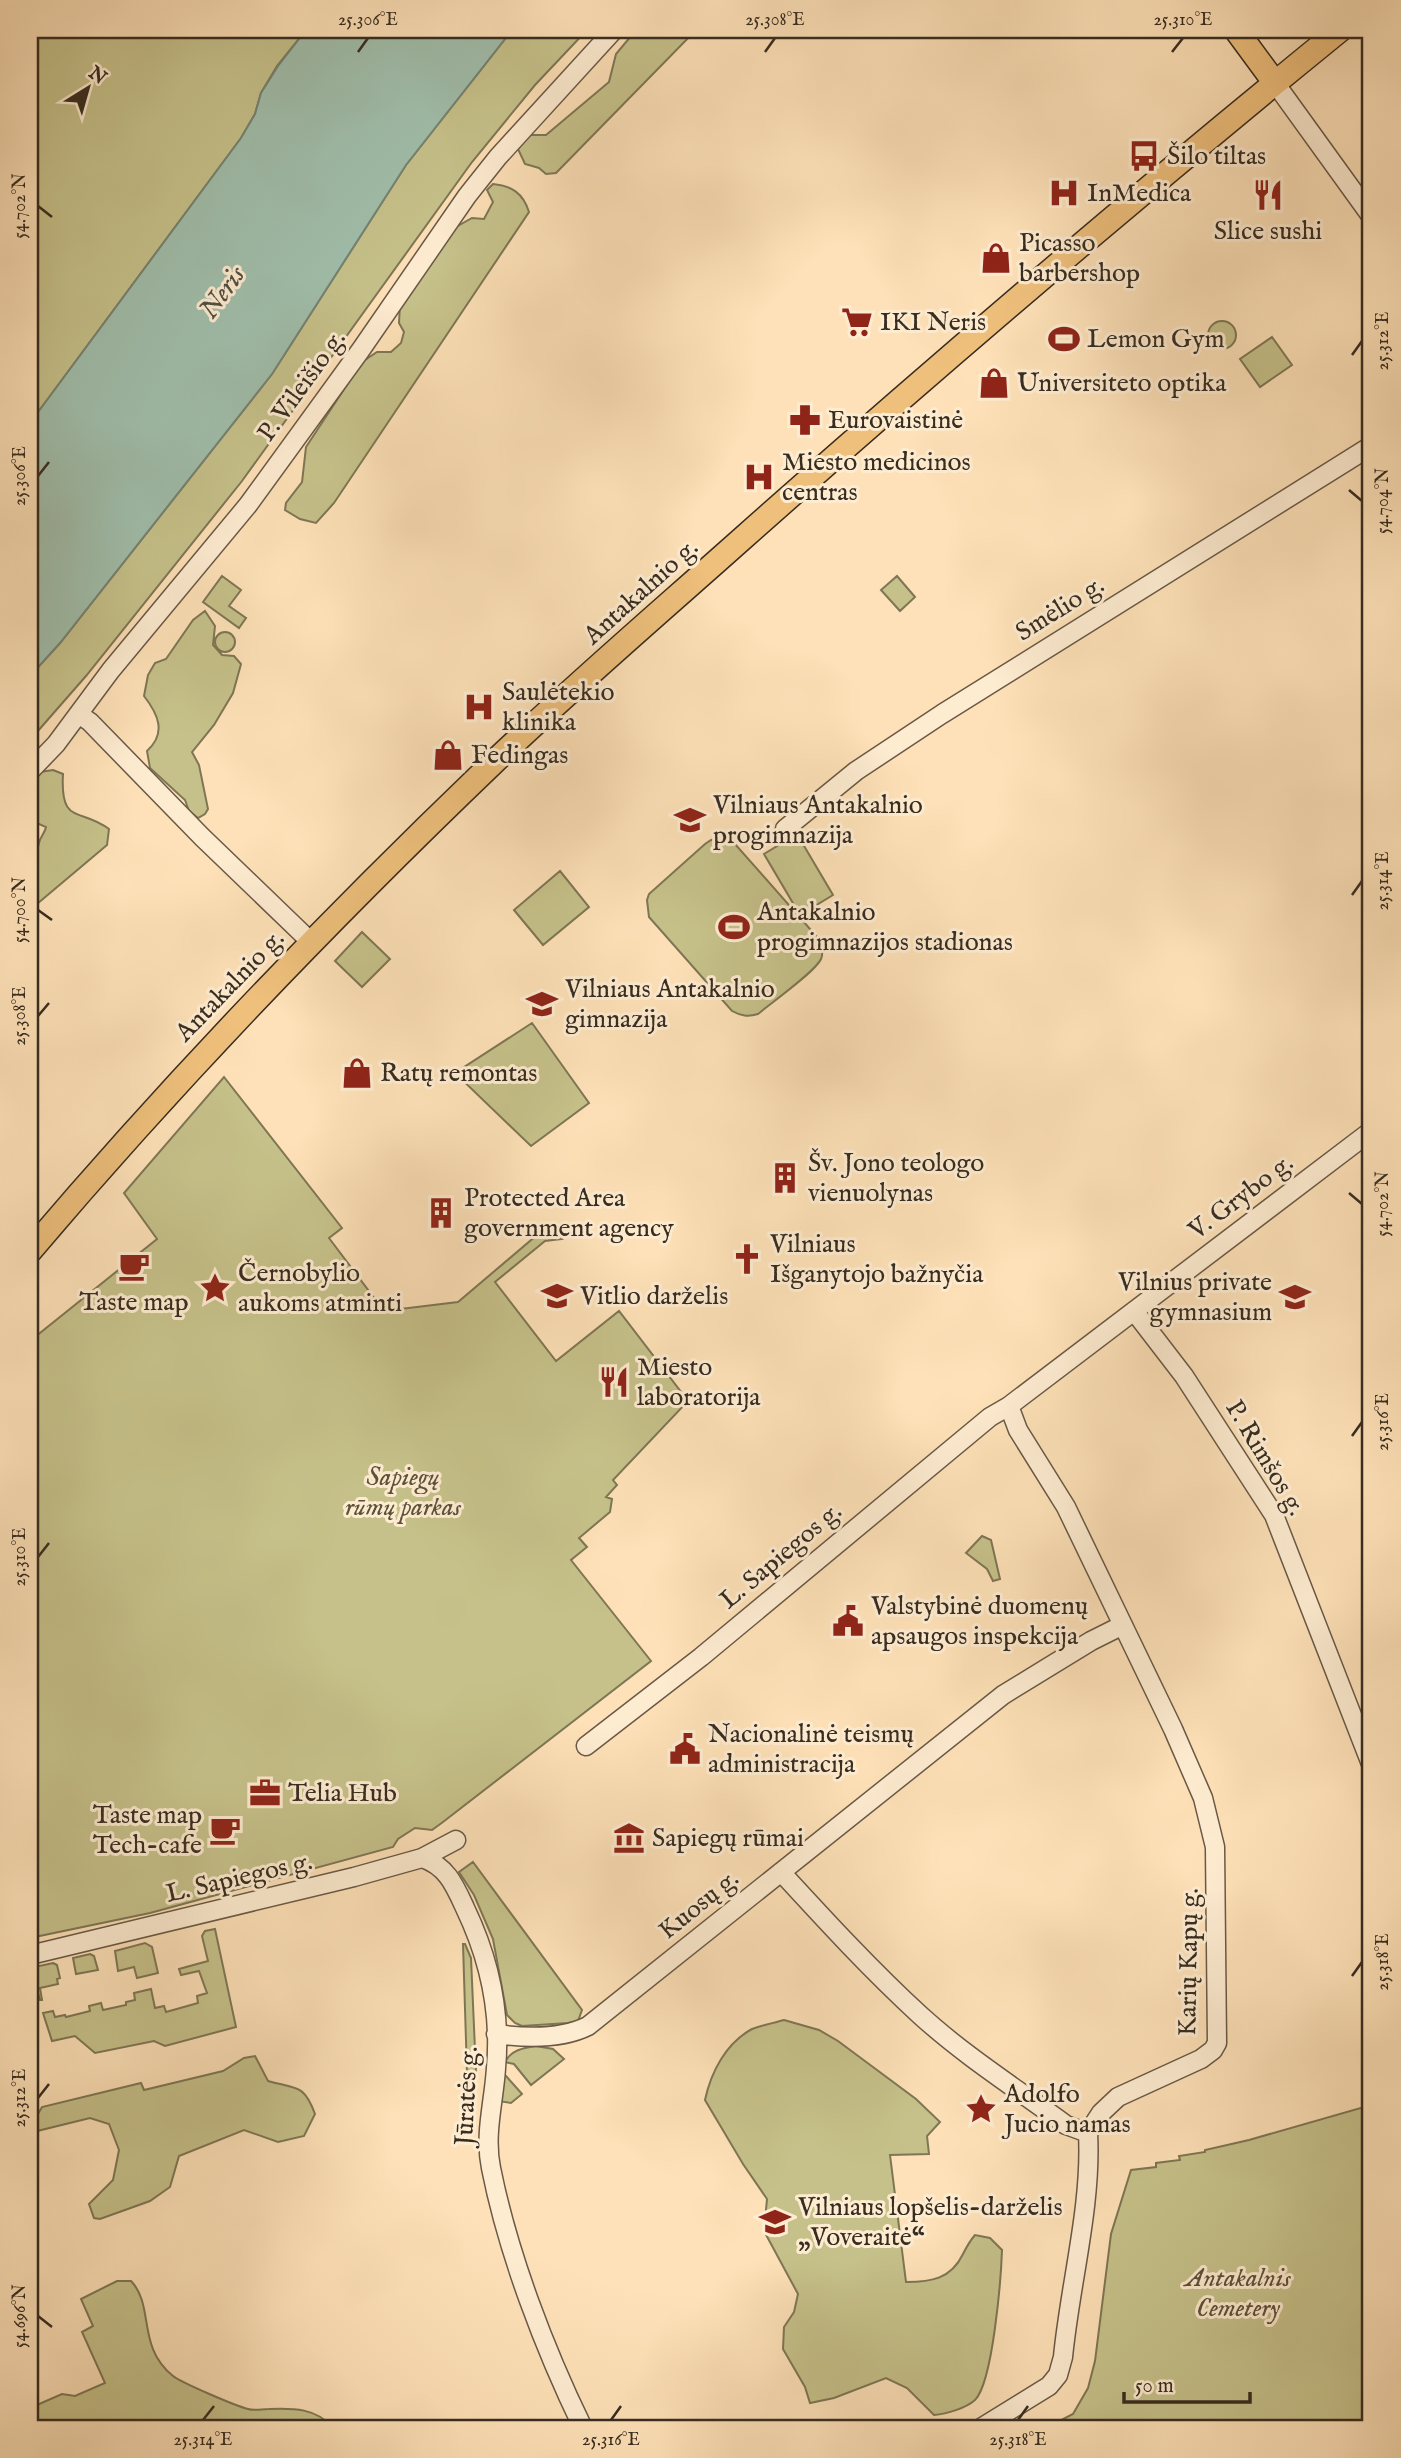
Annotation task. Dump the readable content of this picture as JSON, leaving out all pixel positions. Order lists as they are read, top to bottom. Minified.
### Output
{"streets":{"main road":["Antakalnio g."],"street":["P. Vileišio g.","Smėlio g.","V. Grybo g.","P. Rimšos g.","L. Sapiegos g.","Kuosų g.","Karių Kapų g.","Jūratės g."]},"crossings":[["V. Grybo g.","P. Rimšos g."],["V. Grybo g.","L. Sapiegos g."],["V. Grybo g.","Karių Kapų g."],["L. Sapiegos g.","Karių Kapų g."],["L. Sapiegos g.","Jūratės g."],["Kuosų g.","Karių Kapų g."],["Kuosų g.","Jūratės g."]],"water":["Neris"],"parks":["Sapiegų rūmų parkas","Antakalnis Cemetery"],"places":{"bus stop":["Šilo tiltas"],"hospital":["InMedica","Miesto medicinos centras","Saulėtekio klinika"],"restaurant":["Slice sushi","Miesto laboratorija"],"shop":["Picasso barbershop","Universiteto optika","Fedingas","Ratų remontas"],"supermarket":["IKI Neris"],"sports":["Lemon Gym","Antakalnio progimnazijos stadionas"],"pharmacy":["Eurovaistinė"],"school or university":["Vilniaus Antakalnio progimnazija","Vilniaus Antakalnio gimnazija","Vitlio darželis","Vilnius private gymnasium","Vilniaus lopšelis-darželis „Voveraitė“"],"building":["Šv. Jono teologo vienuolynas","Protected Area government agency"],"church":["Vilniaus Išganytojo bažnyčia"],"cafe":["Taste map","Taste map Tech-cafe"],"place":["Černobylio aukoms atminti","Adolfo Jucio namas"],"public building":["Valstybinė duomenų apsaugos inspekcija","Nacionalinė teismų administracija"],"office":["Telia Hub"],"museum":["Sapiegų rūmai"]},"scale_bar":"50 m","north":"top right","coordinates":["25.306°E","25.308°E","25.310°E","54.702°N","25.312°E","54.704°N","25.314°E","54.700°N","25.316°E","25.318°E","54.696°N"]}
